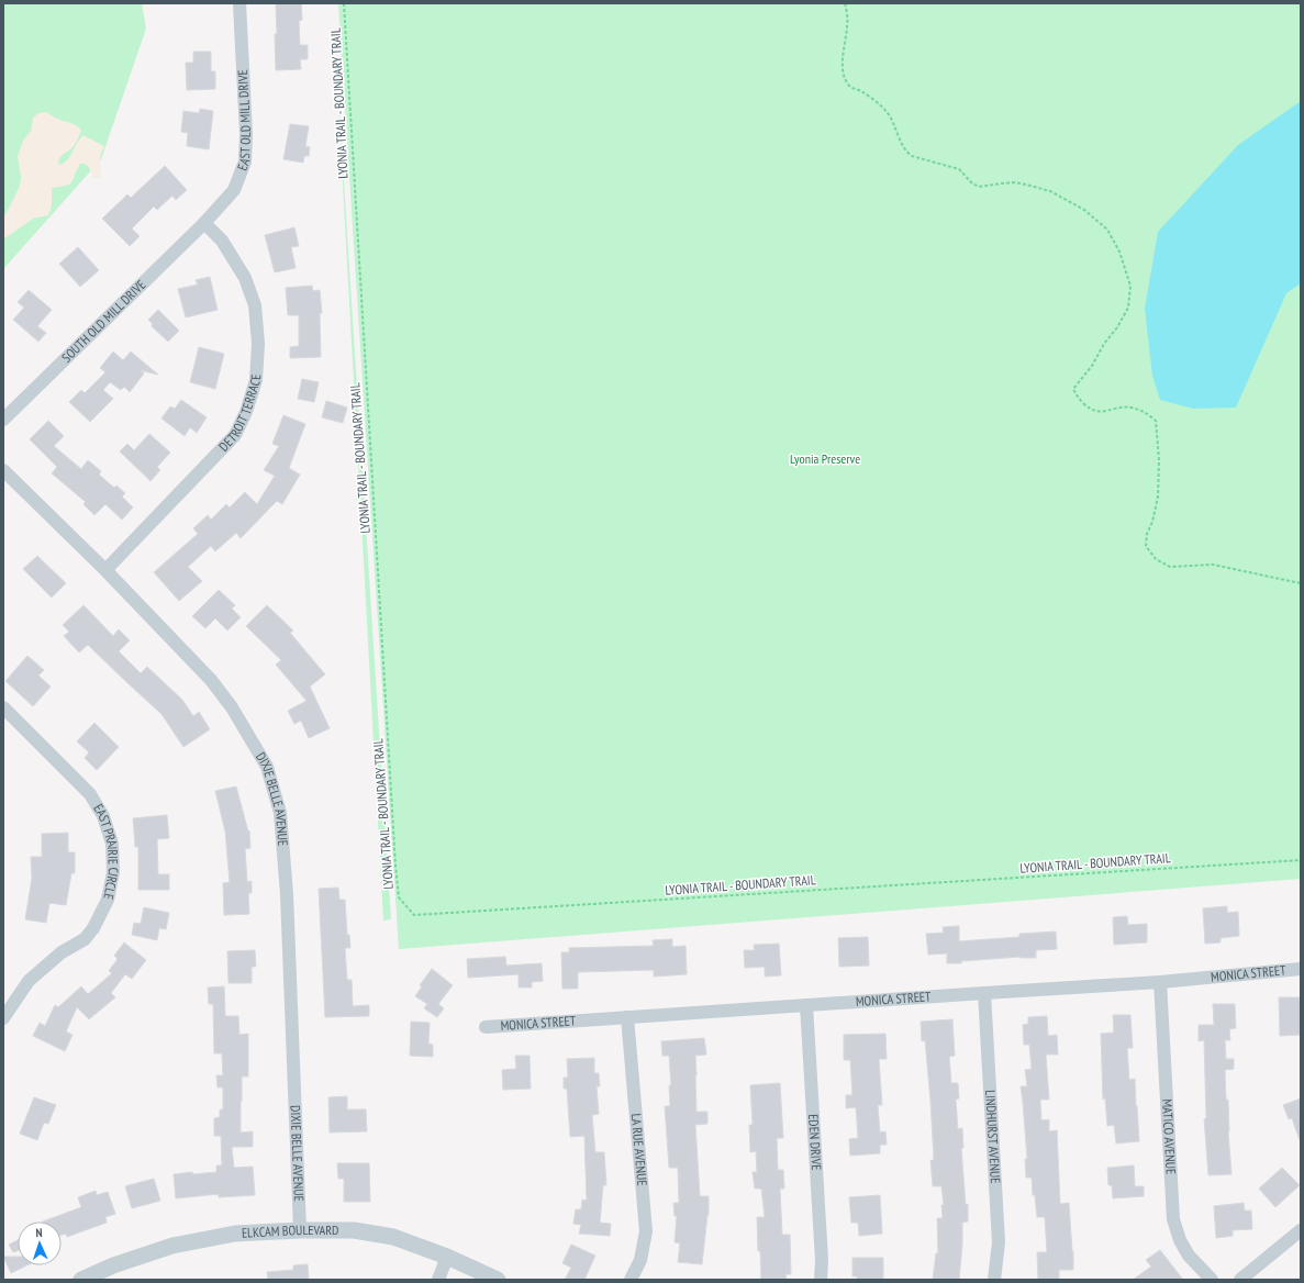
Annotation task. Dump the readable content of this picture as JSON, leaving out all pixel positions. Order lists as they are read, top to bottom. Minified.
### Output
{"streets":{"street":["EAST OLD MILL DRIVE","SOUTH OLD MILL DRIVE","DETROIT TERRACE","DIXIE BELLE AVENUE","EAST PRAIRIE CIRCLE","MONICA STREET","LINDHURST AVENUE","MATICO AVENUE","EDEN DRIVE","LA RUE AVENUE","ELKCAM BOULEVARD"],"path":["LYONIA TRAIL - BOUNDARY TRAIL"]},"crossings":[["EAST OLD MILL DRIVE","SOUTH OLD MILL DRIVE"],["EAST OLD MILL DRIVE","DETROIT TERRACE"],["SOUTH OLD MILL DRIVE","DETROIT TERRACE"],["DETROIT TERRACE","DIXIE BELLE AVENUE"],["DIXIE BELLE AVENUE","ELKCAM BOULEVARD"],["MONICA STREET","LINDHURST AVENUE"],["MONICA STREET","MATICO AVENUE"],["MONICA STREET","EDEN DRIVE"],["MONICA STREET","LA RUE AVENUE"]],"parks":["Lyonia Preserve"],"north":"top"}
